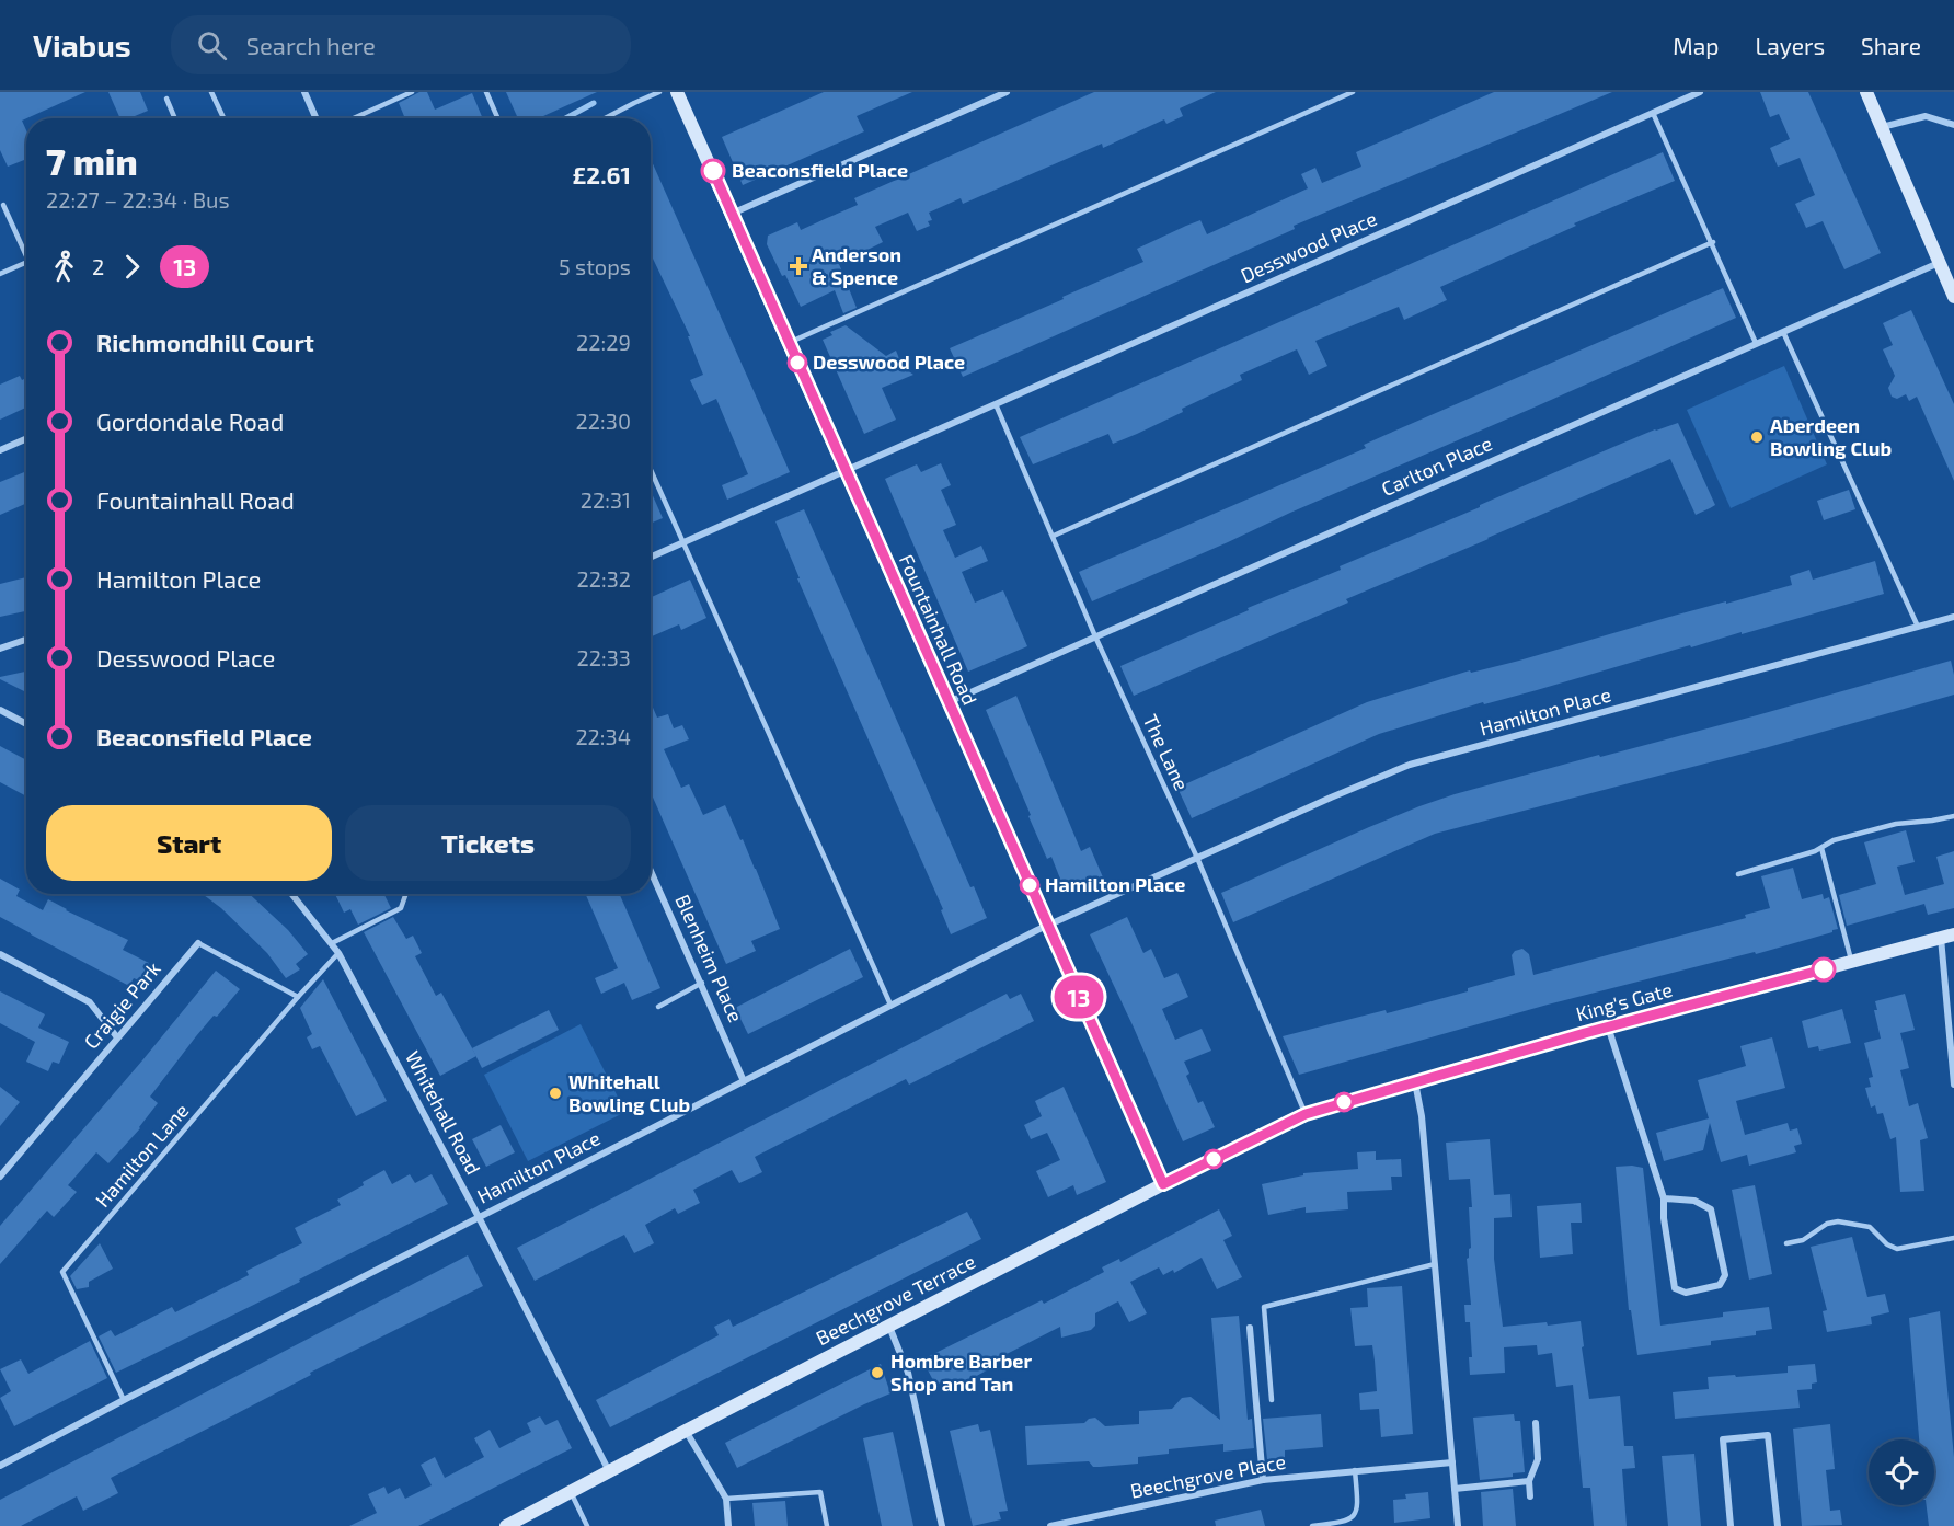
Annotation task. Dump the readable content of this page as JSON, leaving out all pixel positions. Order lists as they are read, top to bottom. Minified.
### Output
{"streets":{"street":["Desswood Place","Carlton Place","Fountainhall Road","Hamilton Place","Blenheim Place","King's Gate","Craigie Park","Whitehall Road","Beechgrove Terrace","Beechgrove Place"],"lane":["The Lane","Hamilton Lane"]},"crossings":[["Desswood Place","Fountainhall Road"],["Desswood Place","The Lane"],["Carlton Place","Fountainhall Road"],["Carlton Place","The Lane"],["Fountainhall Road","Hamilton Place"],["Fountainhall Road","Beechgrove Terrace"],["Hamilton Place","The Lane"],["Hamilton Place","Blenheim Place"],["Hamilton Place","Whitehall Road"],["Hamilton Place","Hamilton Lane"],["The Lane","King's Gate"],["The Lane","Beechgrove Terrace"],["King's Gate","Beechgrove Terrace"],["Craigie Park","Hamilton Lane"],["Whitehall Road","Hamilton Lane"],["Whitehall Road","Beechgrove Terrace"]],"places":{"other":["Beaconsfield Place","Desswood Place","Aberdeen Bowling Club","Hamilton Place","Whitehall Bowling Club","Hombre Barber Shop and Tan"],"health":["Anderson & Spence"]},"lines":["bus line 13"],"page":{"header":"Viabus","search":"Search here","nav":["Map","Layers","Share"],"on_map":"13","heading":["7 min","22:27 – 22:34 · Bus","£2.61"],"legs":["2","13","5 stops"],"list":[{"name":"Richmondhill Court","value":"22:29"},{"name":"Gordondale Road","value":"22:30"},{"name":"Fountainhall Road","value":"22:31"},{"name":"Hamilton Place","value":"22:32"},{"name":"Desswood Place","value":"22:33"},{"name":"Beaconsfield Place","value":"22:34"}],"buttons":["Start","Tickets"]}}
